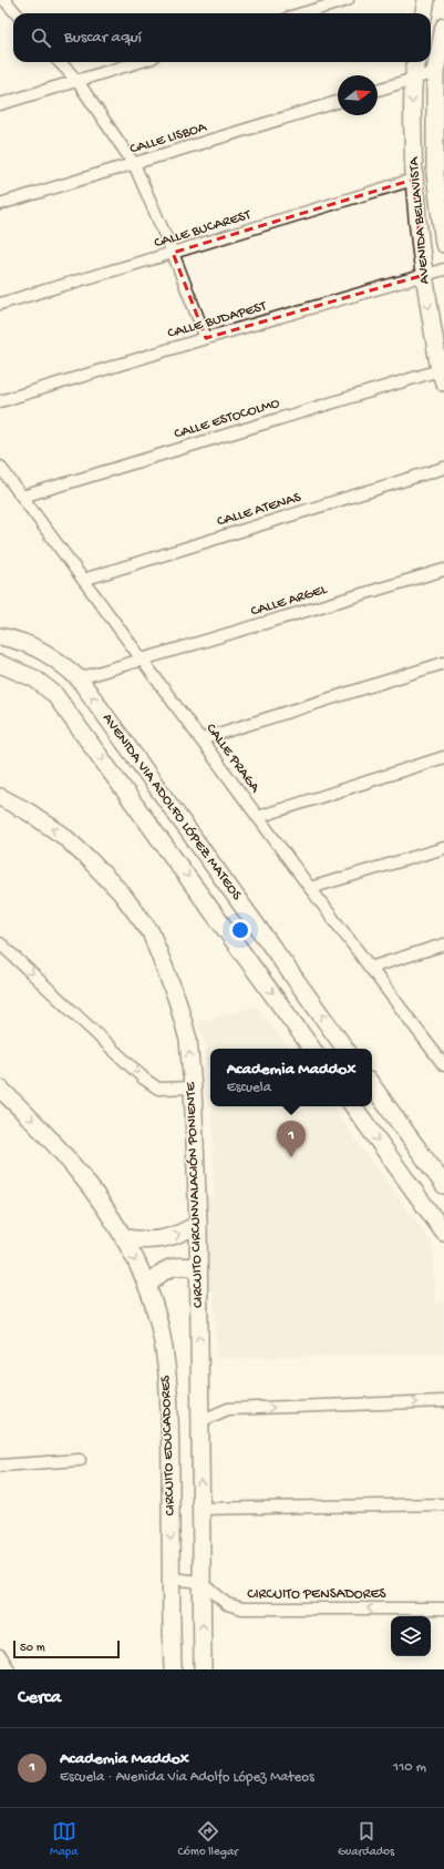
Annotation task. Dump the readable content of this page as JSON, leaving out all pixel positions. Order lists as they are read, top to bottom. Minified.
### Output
{"streets":{"main road":["AVENIDA BELLAVISTA","AVENIDA VIA ADOLFO LÓPEZ MATEOS","CIRCUITO CIRCUNVALACIÓN PONIENTE","CIRCUITO EDUCADORES"],"street":["CALLE LISBOA","CALLE BUCAREST","CALLE BUDAPEST","CALLE ESTOCOLMO","CALLE ATENAS","CALLE ARGEL","CALLE PRAGA","CIRCUITO PENSADORES"]},"crossings":[["AVENIDA BELLAVISTA","CALLE BUCAREST"],["AVENIDA BELLAVISTA","CALLE BUDAPEST"],["AVENIDA BELLAVISTA","CALLE ESTOCOLMO"],["CALLE ESTOCOLMO","CALLE PRAGA"],["CALLE ATENAS","CALLE PRAGA"],["CALLE ARGEL","CALLE PRAGA"],["CALLE ARGEL","AVENIDA VIA ADOLFO LÓPEZ MATEOS"],["CIRCUITO CIRCUNVALACIÓN PONIENTE","CIRCUITO PENSADORES"]],"one_way":["CIRCUITO CIRCUNVALACIÓN PONIENTE","CIRCUITO EDUCADORES","CIRCUITO PENSADORES"],"scale_bar":"50 m","north":"right","page":{"search":"Buscar aquí","popup":["Academia Maddox","Escuela"],"pins":"1","scale":"50 m","heading":"Cerca","list":[{"mark":"1","name":"Academia Maddox","note":"Escuela · Avenida Via Adolfo López Mateos","value":"110 m"}],"nav":["Mapa","Cómo llegar","Guardados"]}}
